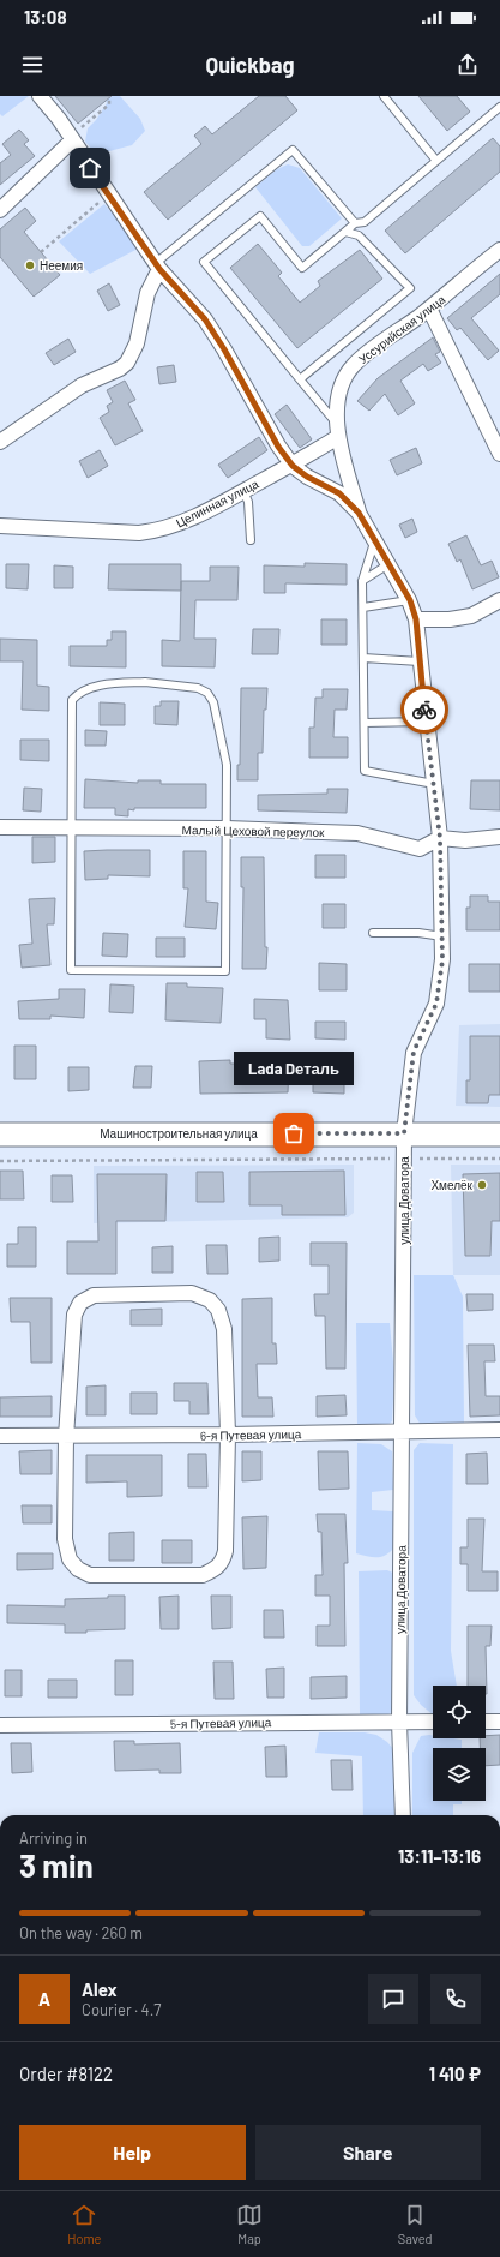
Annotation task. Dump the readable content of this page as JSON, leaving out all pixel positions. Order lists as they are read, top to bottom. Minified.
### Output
{"streets":{"main road":["Машиностроительная улица"],"street":["Уссурийская улица","Целинная улица","Малый Цеховой переулок","улица Доватора","6-я Путевая улица","5-я Путевая улица"]},"crossings":[["Уссурийская улица","Целинная улица"],["Уссурийская улица","улица Доватора"],["Целинная улица","улица Доватора"],["Малый Цеховой переулок","улица Доватора"],["Машиностроительная улица","улица Доватора"],["улица Доватора","6-я Путевая улица"],["улица Доватора","5-я Путевая улица"]],"places":["Неемия","Lada Dеталь","Хмелёк"],"page":{"status":"13:08","header":"Quickbag","bubble":"Lada Dеталь","heading":["3 min","Arriving in","13:11–13:16"],"panel":["Alex","Courier · 4.7","Order #8122","1 410 ₽"],"bar":"On the way · 260 m","round":"A","buttons":["Help","Share"],"tabs":["Home","Map","Saved"]}}
